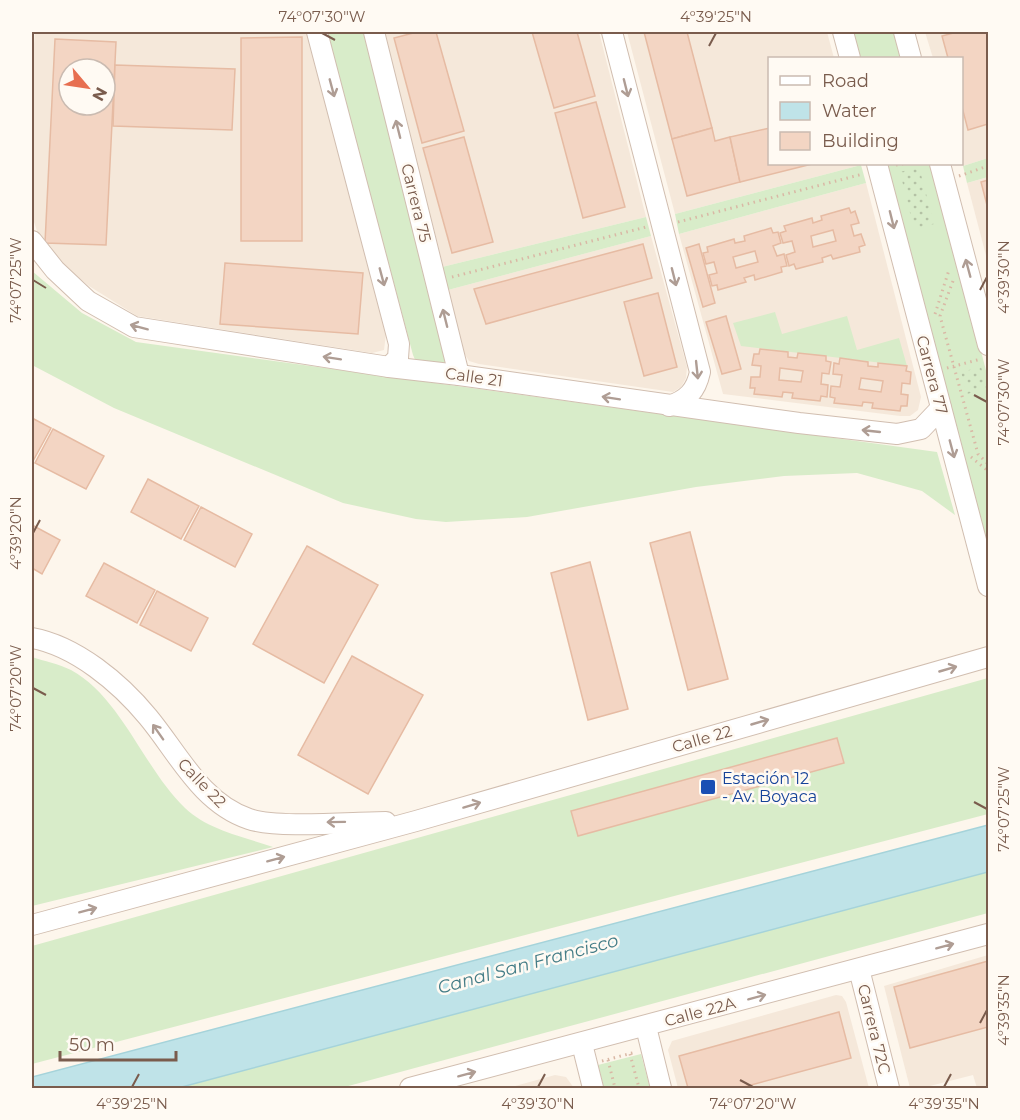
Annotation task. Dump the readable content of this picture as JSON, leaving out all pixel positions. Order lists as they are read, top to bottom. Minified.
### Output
{"streets":{"street":["Carrera 75","Carrera 77","Calle 21","Calle 22","Calle 22A","Carrera 72C"]},"crossings":[["Carrera 75","Calle 21"],["Carrera 77","Calle 21"],["Calle 22A","Carrera 72C"]],"one_way":["Calle 21","Calle 22A"],"water":["Canal San Francisco"],"places":{"transit":["Estación 12 - Av. Boyaca"]},"legend":["Road","Water","Building"],"scale_bar":"50 m","north":"bottom right","coordinates":["74°07'30\"W","4°39'25\"N","4°39'30\"N","74°07'25\"W","4°39'20\"N","74°07'20\"W","4°39'35\"N"]}
